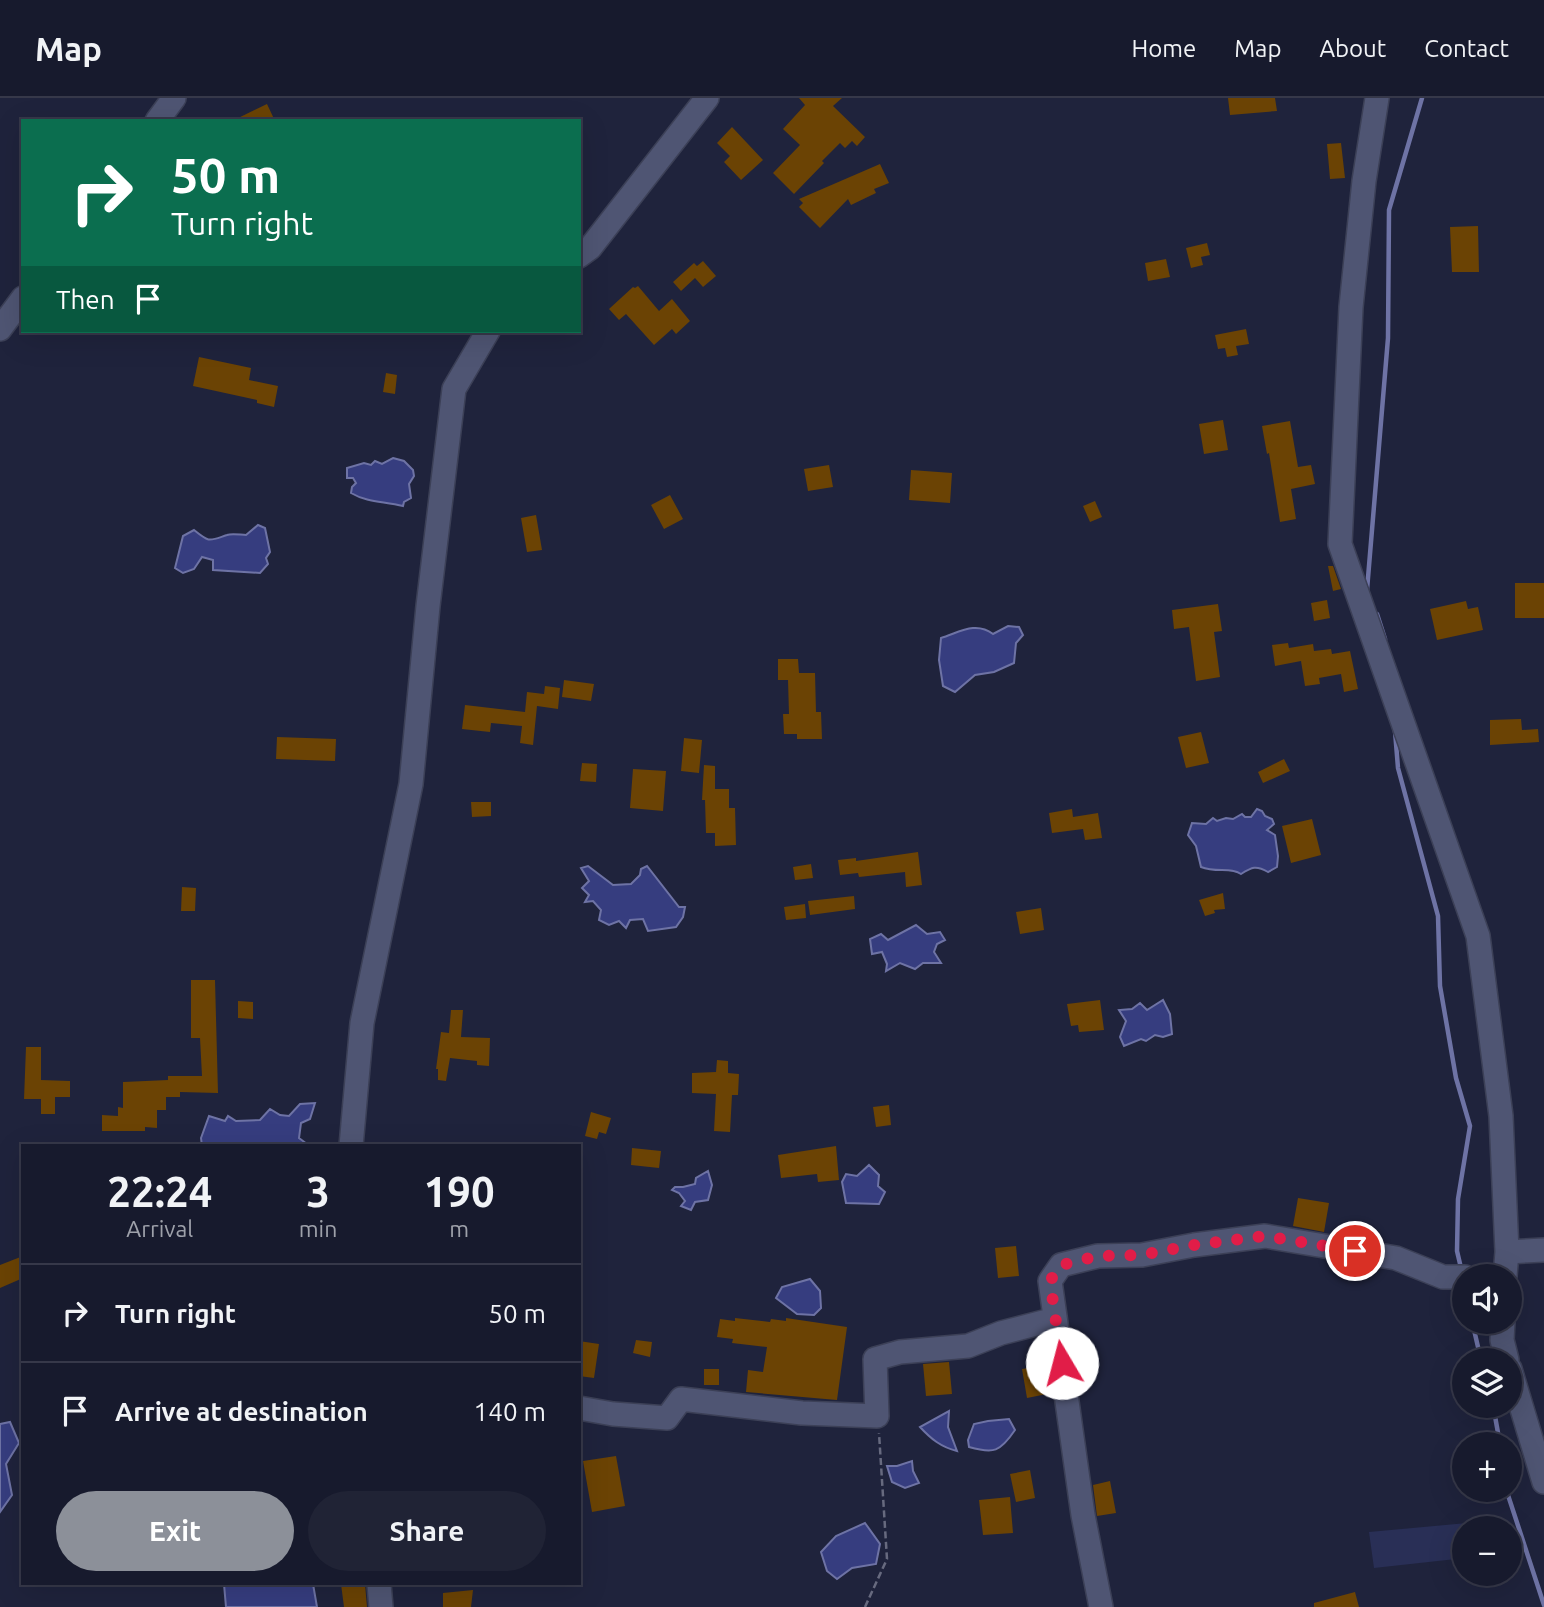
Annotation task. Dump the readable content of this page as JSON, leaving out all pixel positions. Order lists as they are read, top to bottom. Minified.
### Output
{"page":{"header":"Map","nav":["Home","Map","About","Contact"],"turn":["50 m","Turn right"],"then":"Then","eta":["22:24","Arrival","3","min","190","m"],"list":[{"name":"Turn right","value":"50 m"},{"name":"Arrive at destination","value":"140 m"}],"map_buttons":["+","−"],"buttons":["Exit","Share"]}}
